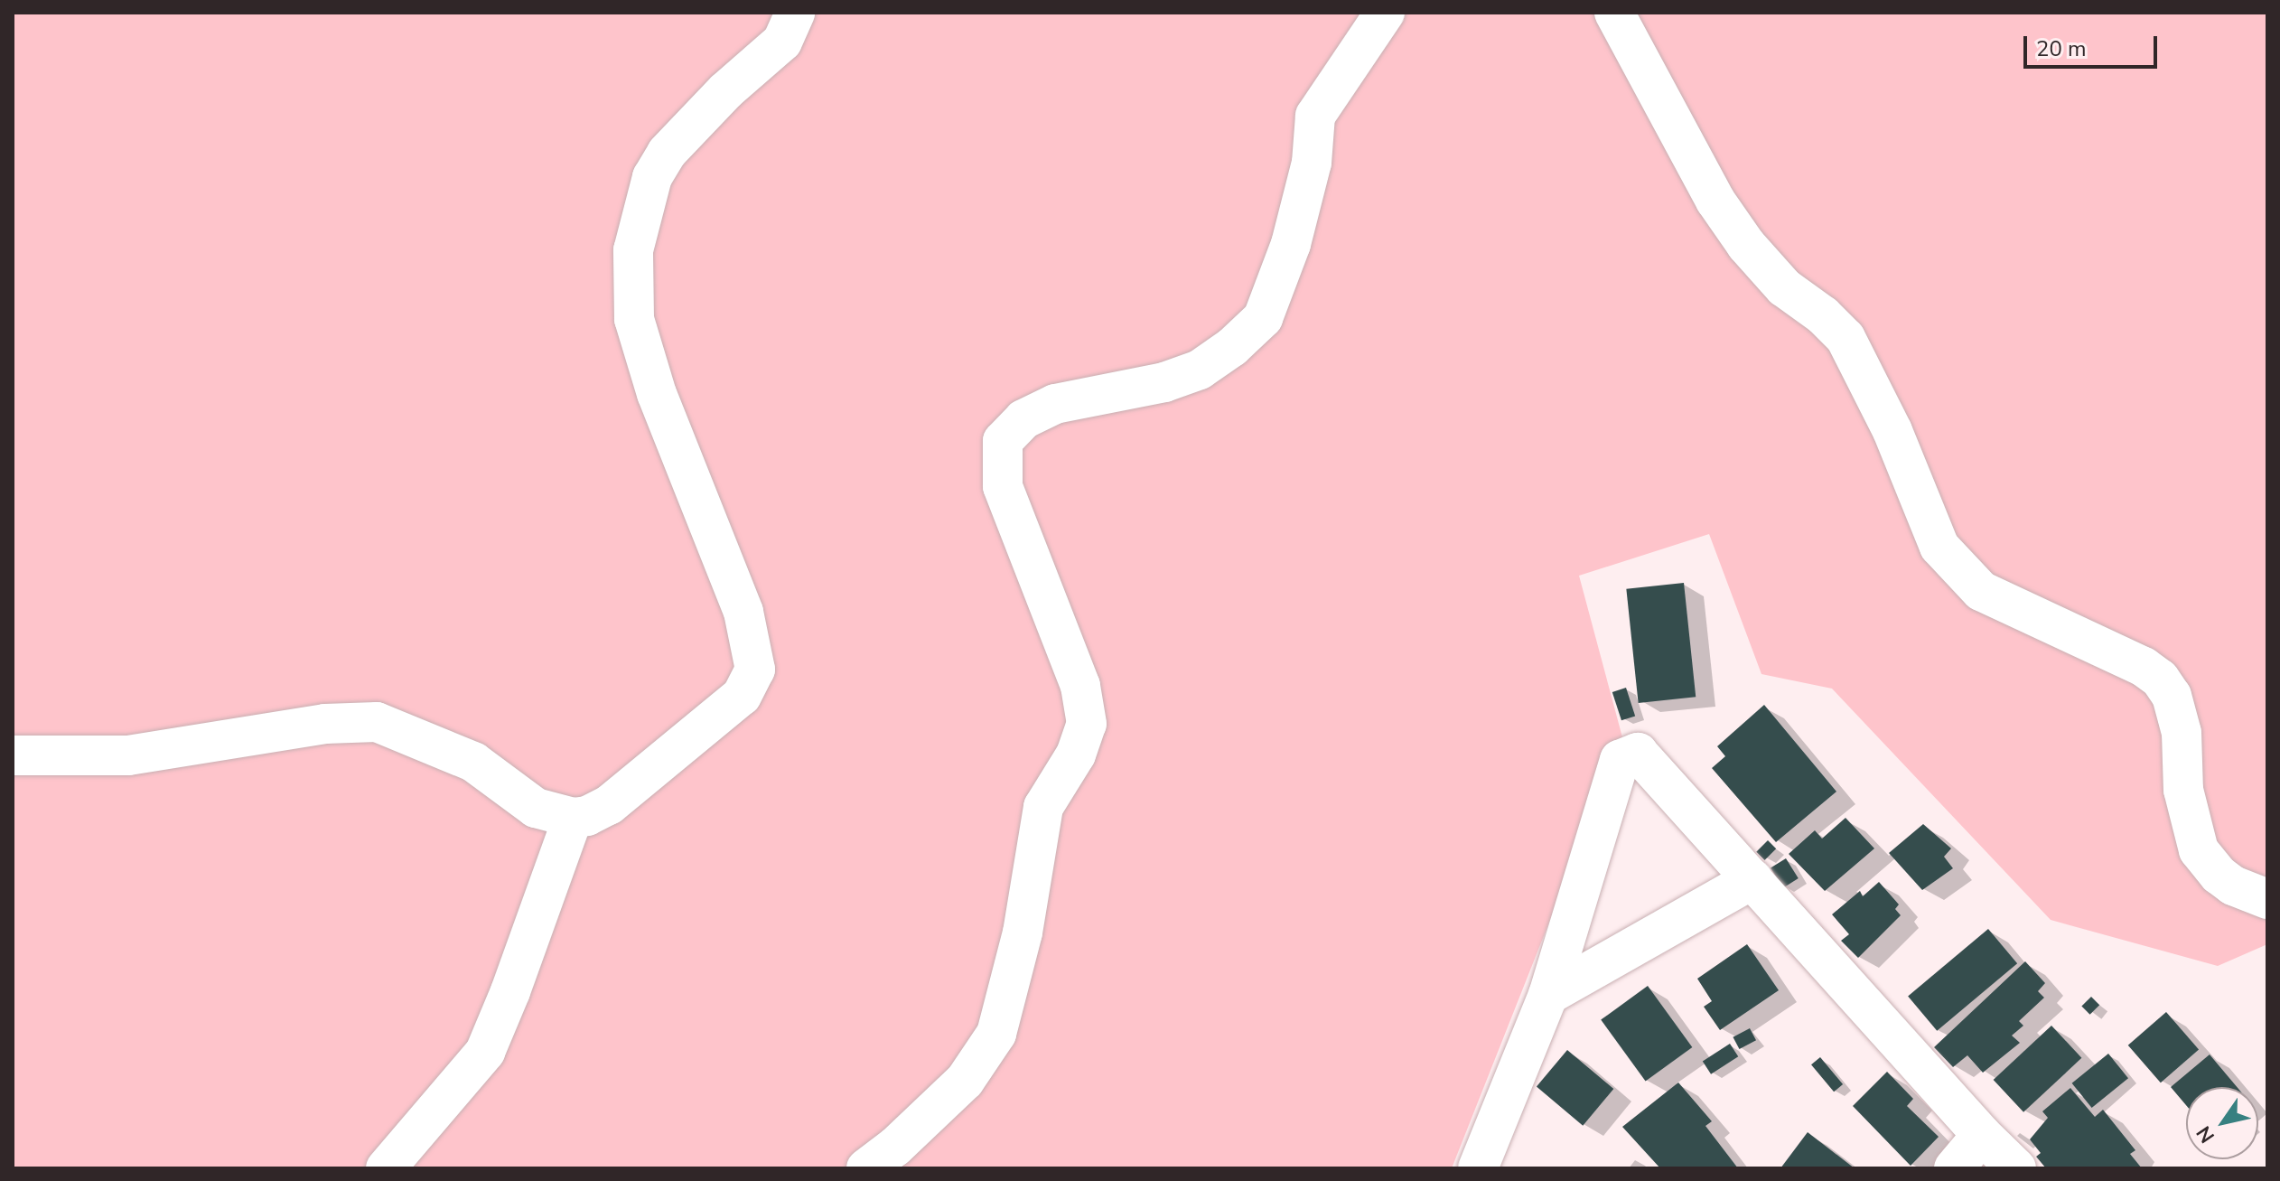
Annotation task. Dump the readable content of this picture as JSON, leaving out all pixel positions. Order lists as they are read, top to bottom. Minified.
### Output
{"scale_bar":"20 m","north":"bottom left"}
